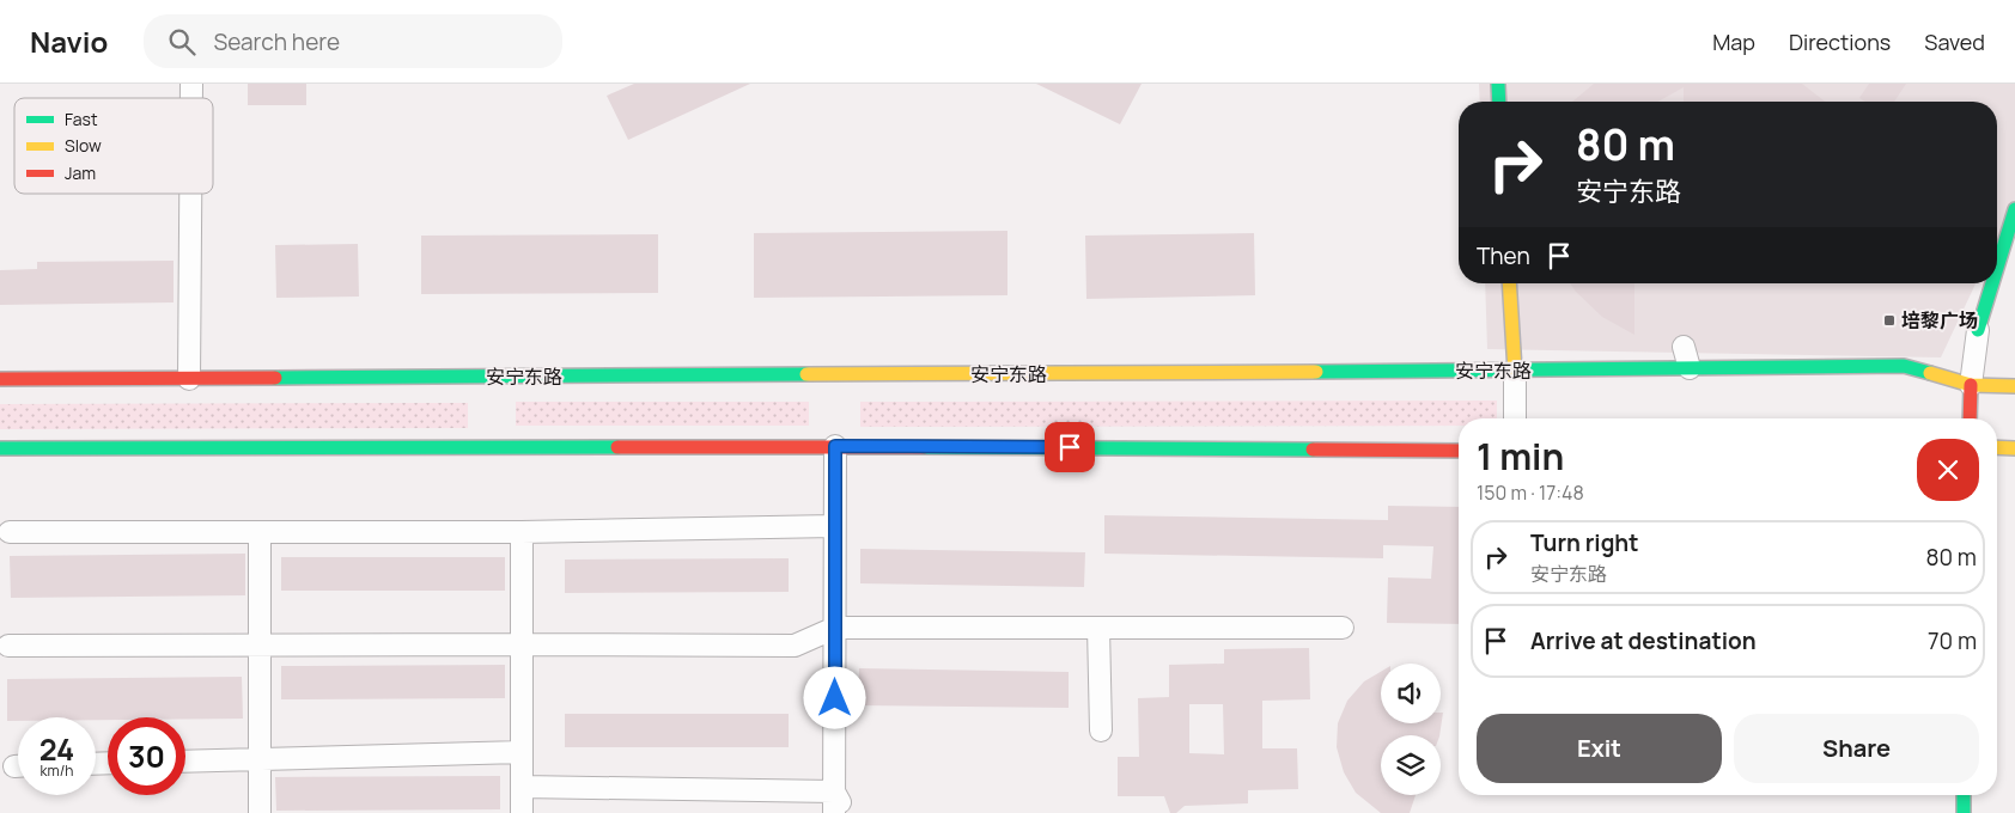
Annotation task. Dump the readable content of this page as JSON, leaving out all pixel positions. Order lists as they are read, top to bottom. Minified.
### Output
{"streets":{"main road":["安宁东路"]},"places":{"transit":["培黎广场"]},"legend":["Fast","Slow","Jam"],"page":{"header":"Navio","search":"Search here","nav":["Map","Directions","Saved"],"turn":["80 m","安宁东路"],"then":"Then","heading":["1 min","150 m · 17:48"],"list":[{"name":"Turn right","note":"安宁东路","value":"80 m"},{"name":"Arrive at destination","value":"70 m"}],"buttons":["Exit","Share"],"speed":"24 km/h","limit":"30"}}
